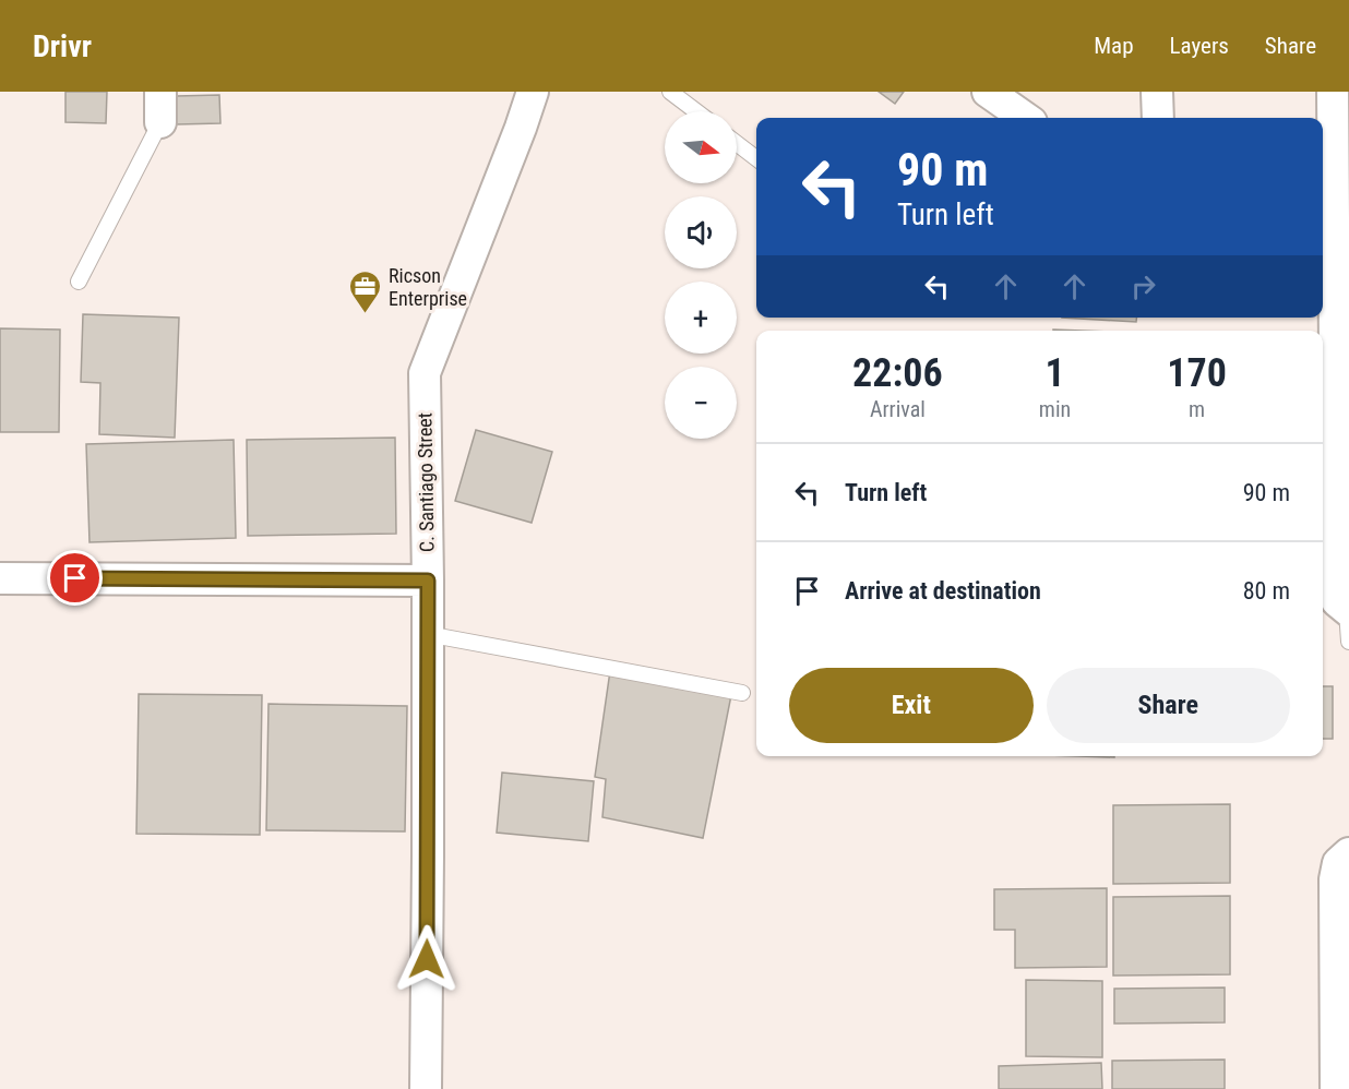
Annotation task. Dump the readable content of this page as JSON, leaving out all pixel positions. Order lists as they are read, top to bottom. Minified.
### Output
{"streets":{"street":["C. Santiago Street"]},"places":{"office":["Ricson Enterprise"]},"north":"right","page":{"header":"Drivr","nav":["Map","Layers","Share"],"map_buttons":["+","−"],"turn":["90 m","Turn left"],"eta":["22:06","Arrival","1","min","170","m"],"list":[{"name":"Turn left","value":"90 m"},{"name":"Arrive at destination","value":"80 m"}],"buttons":["Exit","Share"]}}
